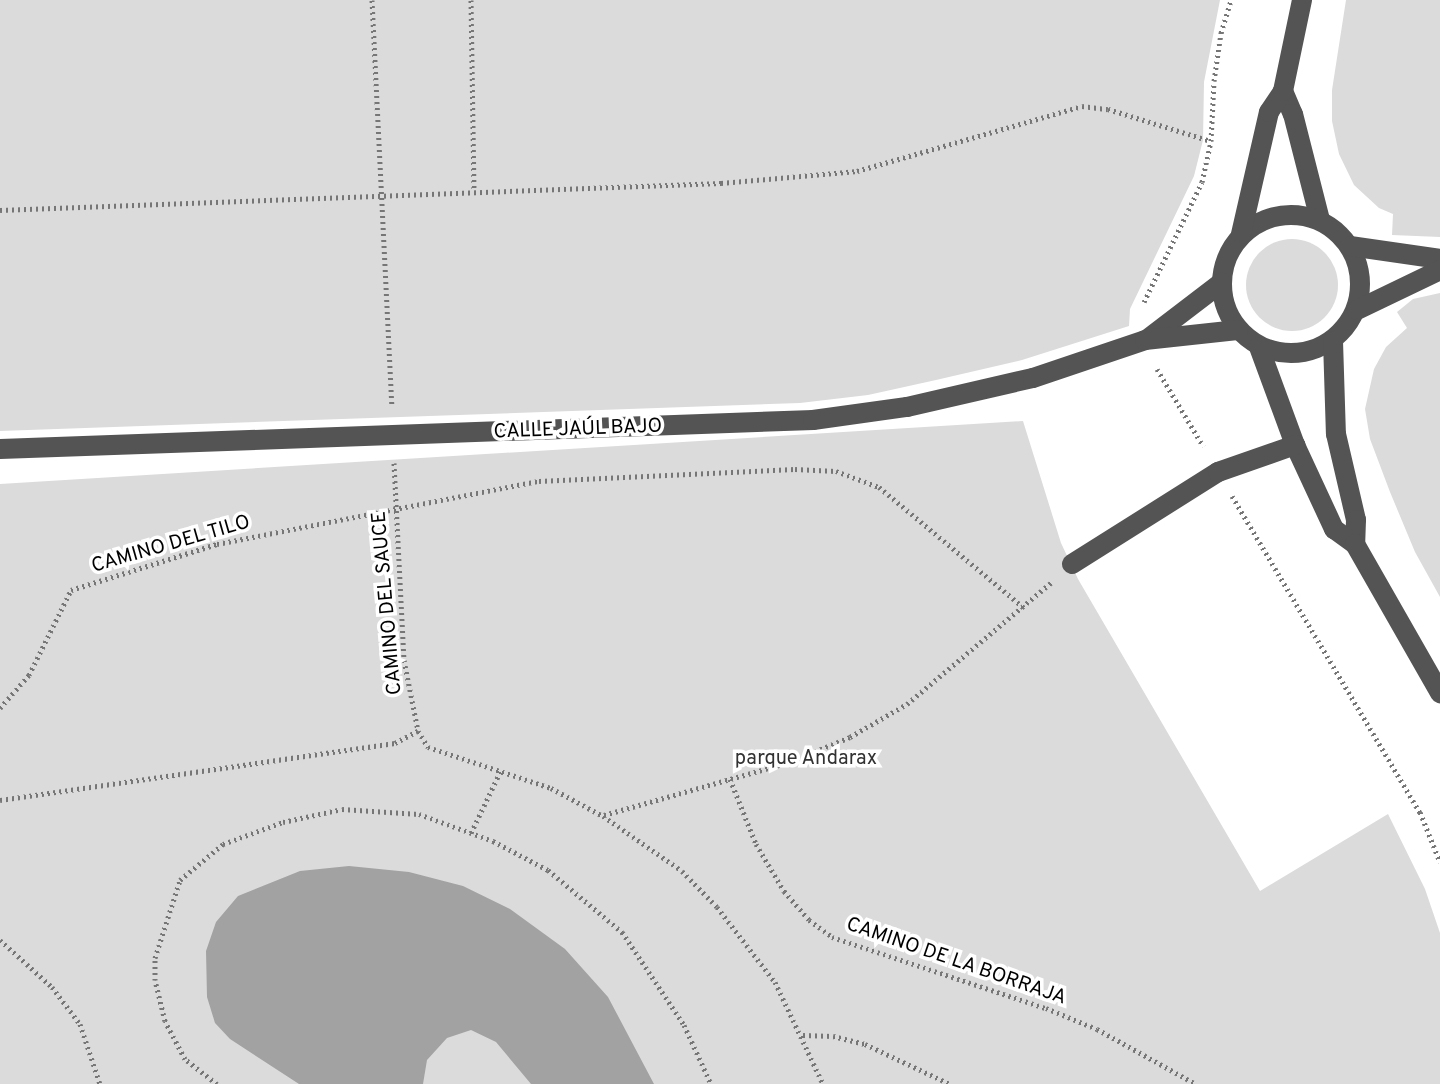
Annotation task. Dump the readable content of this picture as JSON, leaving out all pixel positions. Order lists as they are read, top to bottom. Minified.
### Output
{"streets":{"street":["CALLE JAÚL BAJO"],"path":["CAMINO DEL TILO","CAMINO DEL SAUCE","CAMINO DE LA BORRAJA"]},"crossings":[["CALLE JAÚL BAJO","CAMINO DEL SAUCE"],["CAMINO DEL TILO","CAMINO DEL SAUCE"]],"parks":["parque Andarax"]}
